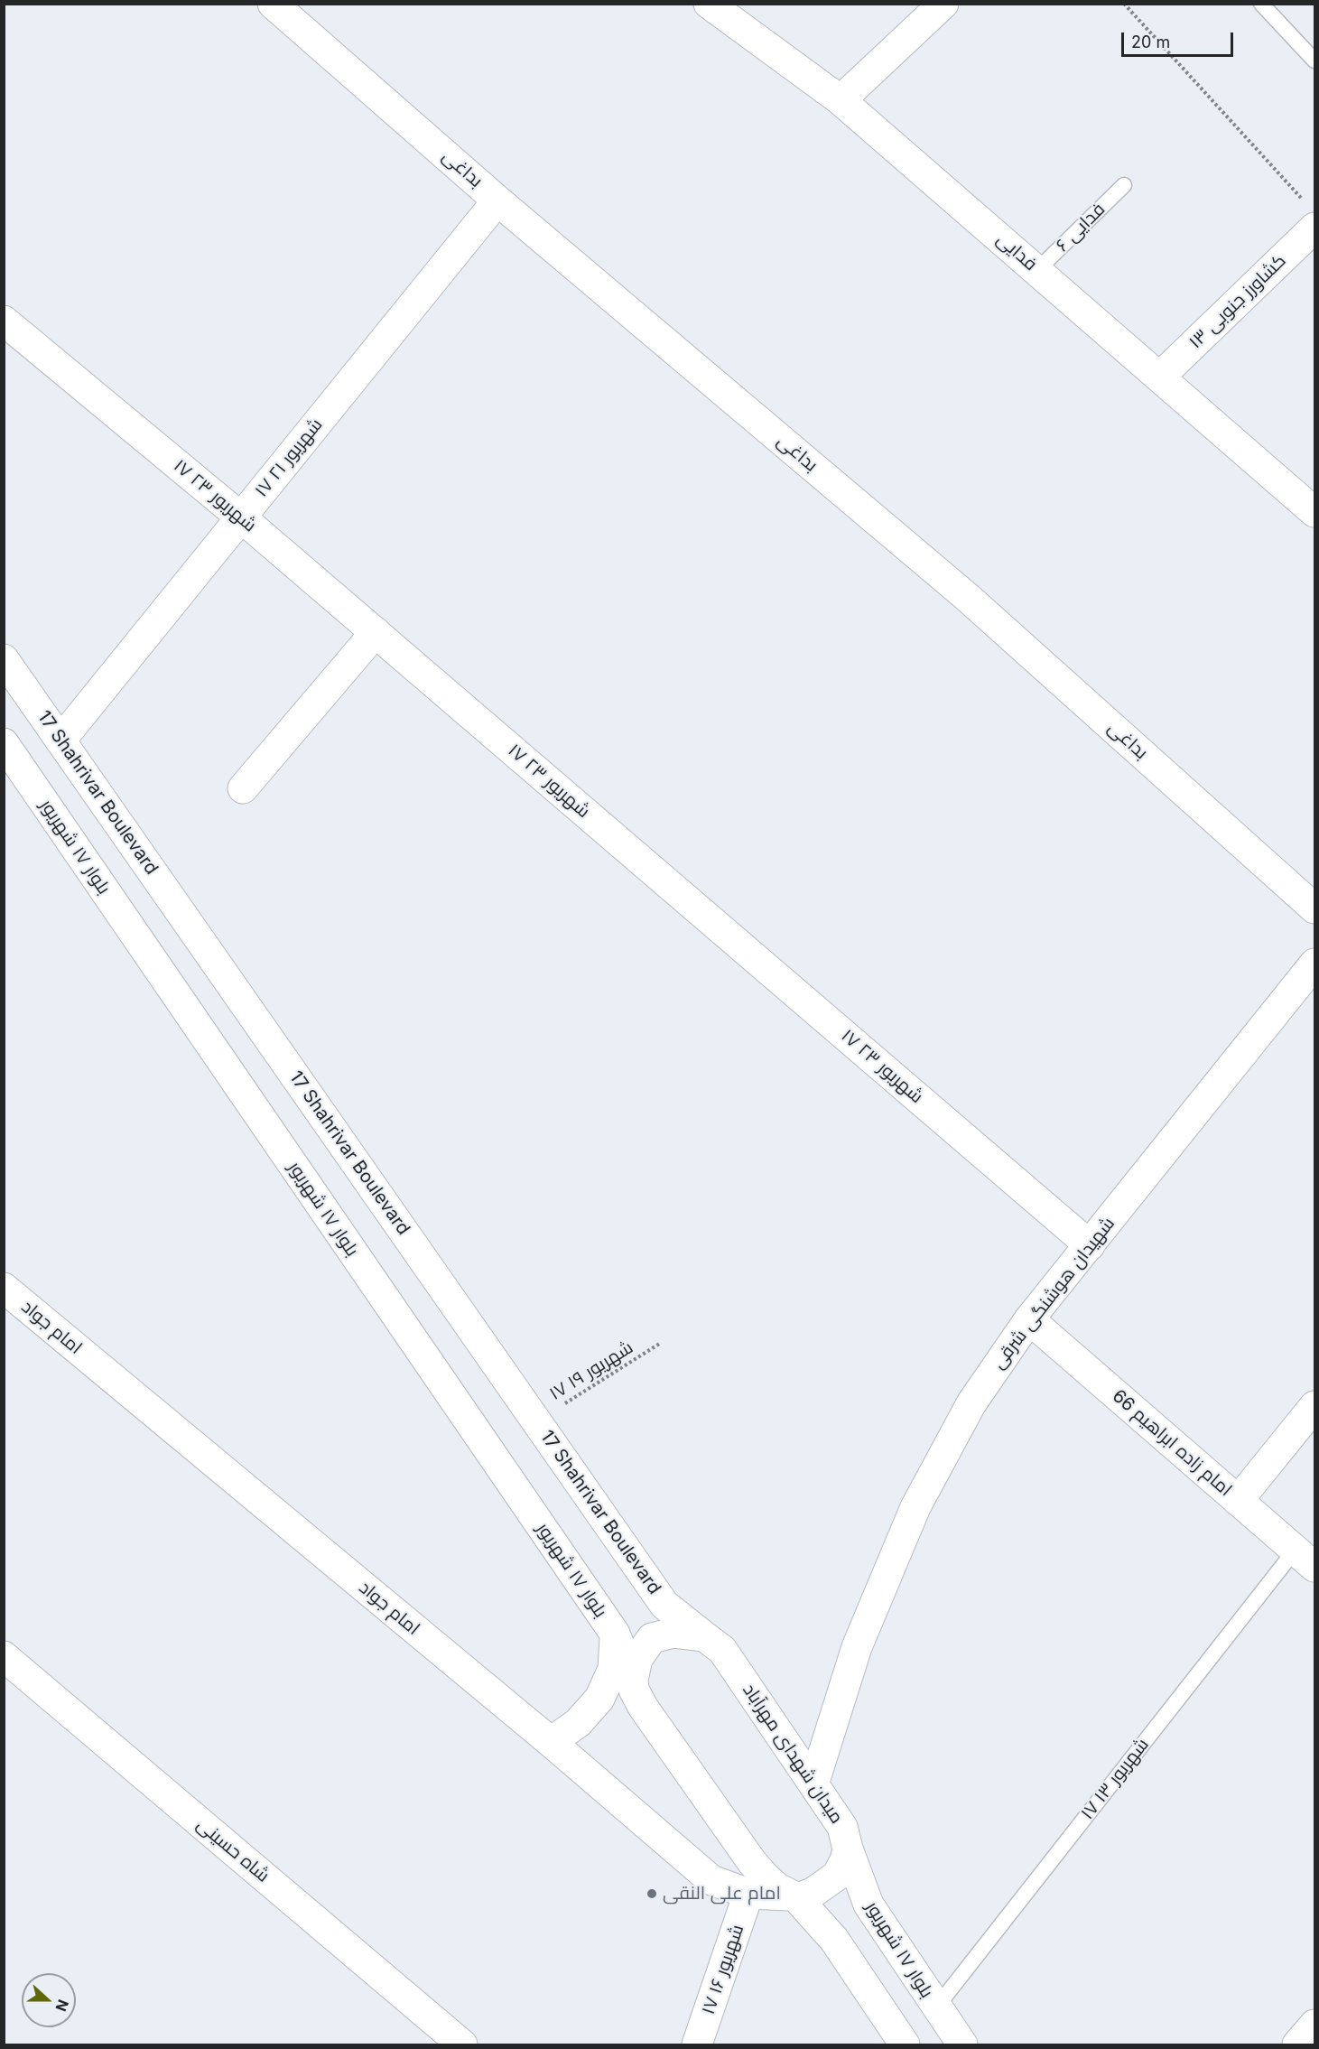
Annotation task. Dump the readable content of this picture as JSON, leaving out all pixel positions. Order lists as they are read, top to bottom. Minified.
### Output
{"streets":{"street":["بداغی","فدایی","کشاورز جنوبی ۱۳","۱۷ شهریور ۲۱","۱۷ شهریور ۲۳","17 Shahrivar Boulevard","بلوار ۱۷ شهریور","شهیدان هوشنگی شرقی","امام جواد","امام زاده ابراهیم 66","میدان شهدای مهرآباد","شاه حسینی","۱۷ شهریور ۱۶"],"lane":["فدایی ۶","۱۷ شهریور ۱۳"],"path":["۱۷ شهریور ۱۹"]},"crossings":[["بداغی","۱۷ شهریور ۲۱"],["فدایی ۶","فدایی"],["فدایی","کشاورز جنوبی ۱۳"],["۱۷ شهریور ۲۱","۱۷ شهریور ۲۳"],["۱۷ شهریور ۲۱","17 Shahrivar Boulevard"],["۱۷ شهریور ۲۳","شهیدان هوشنگی شرقی"],["17 Shahrivar Boulevard","۱۷ شهریور ۱۹"],["17 Shahrivar Boulevard","میدان شهدای مهرآباد"],["بلوار ۱۷ شهریور","میدان شهدای مهرآباد"],["بلوار ۱۷ شهریور","۱۷ شهریور ۱۳"],["شهیدان هوشنگی شرقی","امام زاده ابراهیم 66"],["شهیدان هوشنگی شرقی","میدان شهدای مهرآباد"],["امام جواد","۱۷ شهریور ۱۶"],["امام زاده ابراهیم 66","۱۷ شهریور ۱۳"]],"places":["امام علی النقی"],"scale_bar":"20 m","north":"right"}
